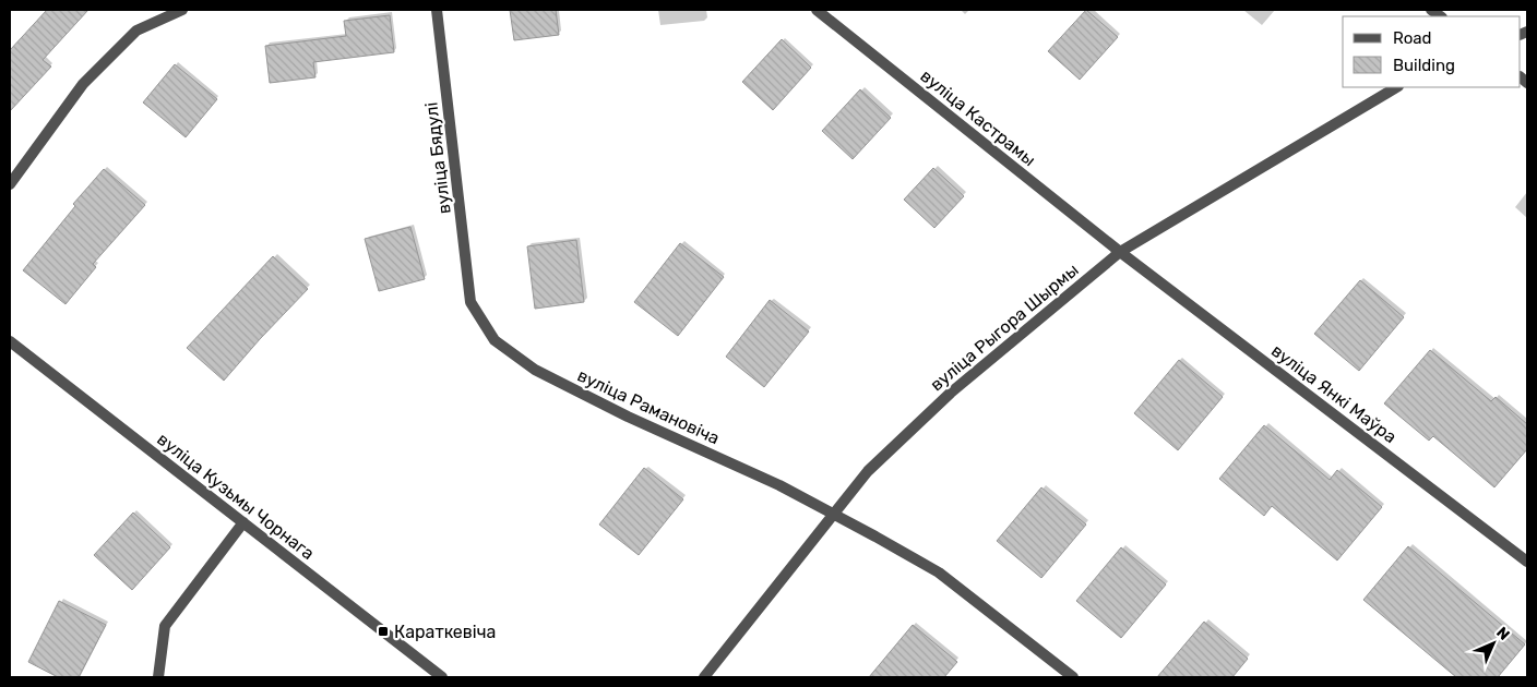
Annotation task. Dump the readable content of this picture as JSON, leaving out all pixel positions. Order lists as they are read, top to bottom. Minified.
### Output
{"streets":{"street":["вуліца Кастрамы","вуліца Бядулі","вуліца Рыгора Шырмы","вуліца Янкі Маўра","вуліца Рамановіча","вуліца Кузьмы Чорнага"]},"crossings":[["вуліца Кастрамы","вуліца Рыгора Шырмы"],["вуліца Кастрамы","вуліца Янкі Маўра"],["вуліца Бядулі","вуліца Рамановіча"],["вуліца Рыгора Шырмы","вуліца Янкі Маўра"],["вуліца Рыгора Шырмы","вуліца Рамановіча"]],"places":{"transit":["Караткевіча"]},"legend":["Road","Building"],"north":"top right"}
